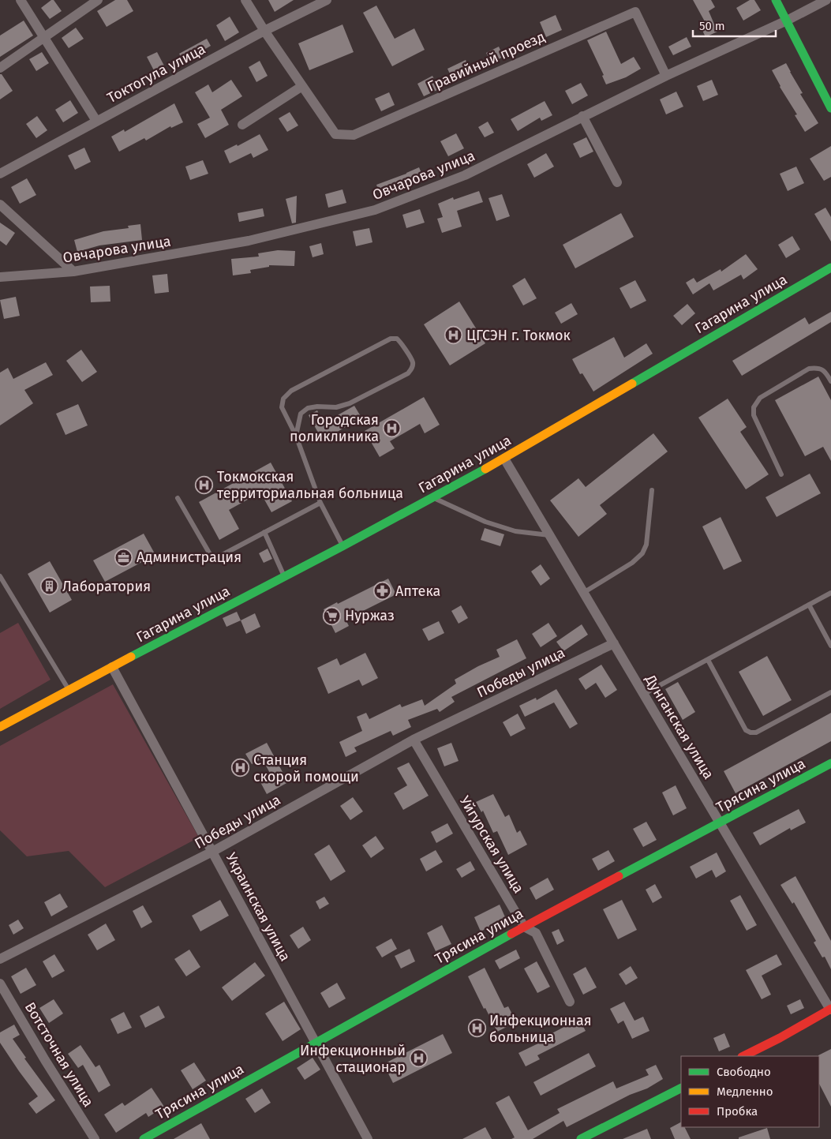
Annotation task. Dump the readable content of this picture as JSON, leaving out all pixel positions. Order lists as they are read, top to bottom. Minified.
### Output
{"streets":{"main road":["Гагарина улица","Трясина улица"],"street":["Гравийный проезд","Токтогула улица","Овчарова улица","Победы улица","Дунганская улица","Уйгурская улица","Украинская улица","Вотсточная улица"]},"crossings":[["Гравийный проезд","Токтогула улица"],["Гравийный проезд","Овчарова улица"],["Гагарина улица","Дунганская улица"],["Гагарина улица","Украинская улица"],["Победы улица","Дунганская улица"],["Победы улица","Уйгурская улица"],["Победы улица","Украинская улица"],["Дунганская улица","Трясина улица"],["Трясина улица","Уйгурская улица"],["Трясина улица","Украинская улица"]],"places":{"hospital":["ЦГСЭН г. Токмок","Городская поликлиника","Токмокская территориальная больница","Станция скорой помощи","Инфекционная больница","Инфекционный стационар"],"office":["Администрация"],"building":["Лаборатория"],"pharmacy":["Аптека"],"supermarket":["Нуржаз"]},"legend":["Свободно","Медленно","Пробка"],"scale_bar":"50 m"}
